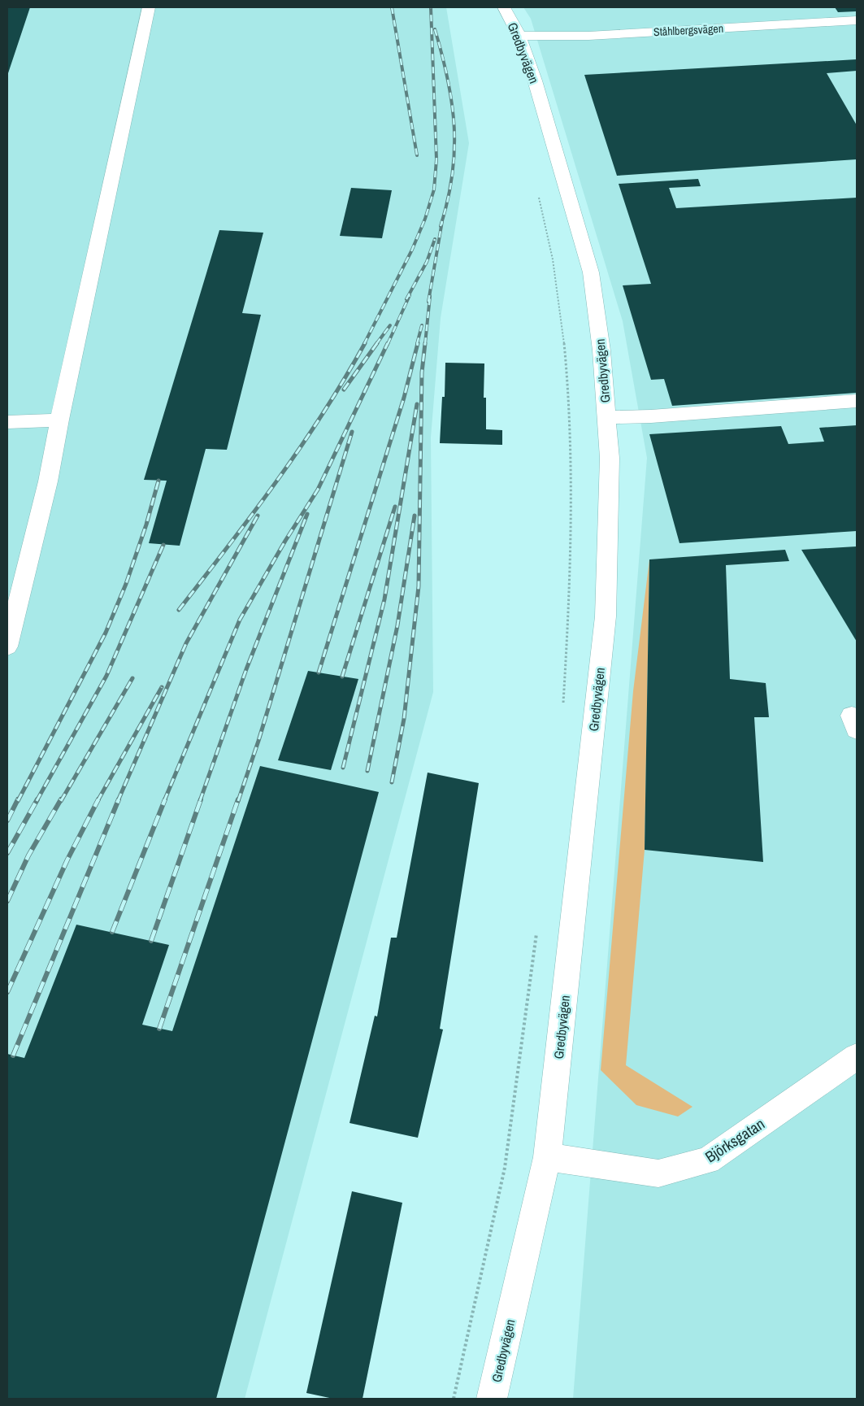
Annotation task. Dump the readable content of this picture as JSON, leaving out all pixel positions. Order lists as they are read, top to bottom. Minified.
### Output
{"streets":{"street":["Ståhlbergsvägen","Gredbyvägen","Björksgatan"]},"crossings":[["Ståhlbergsvägen","Gredbyvägen"],["Gredbyvägen","Björksgatan"]]}
